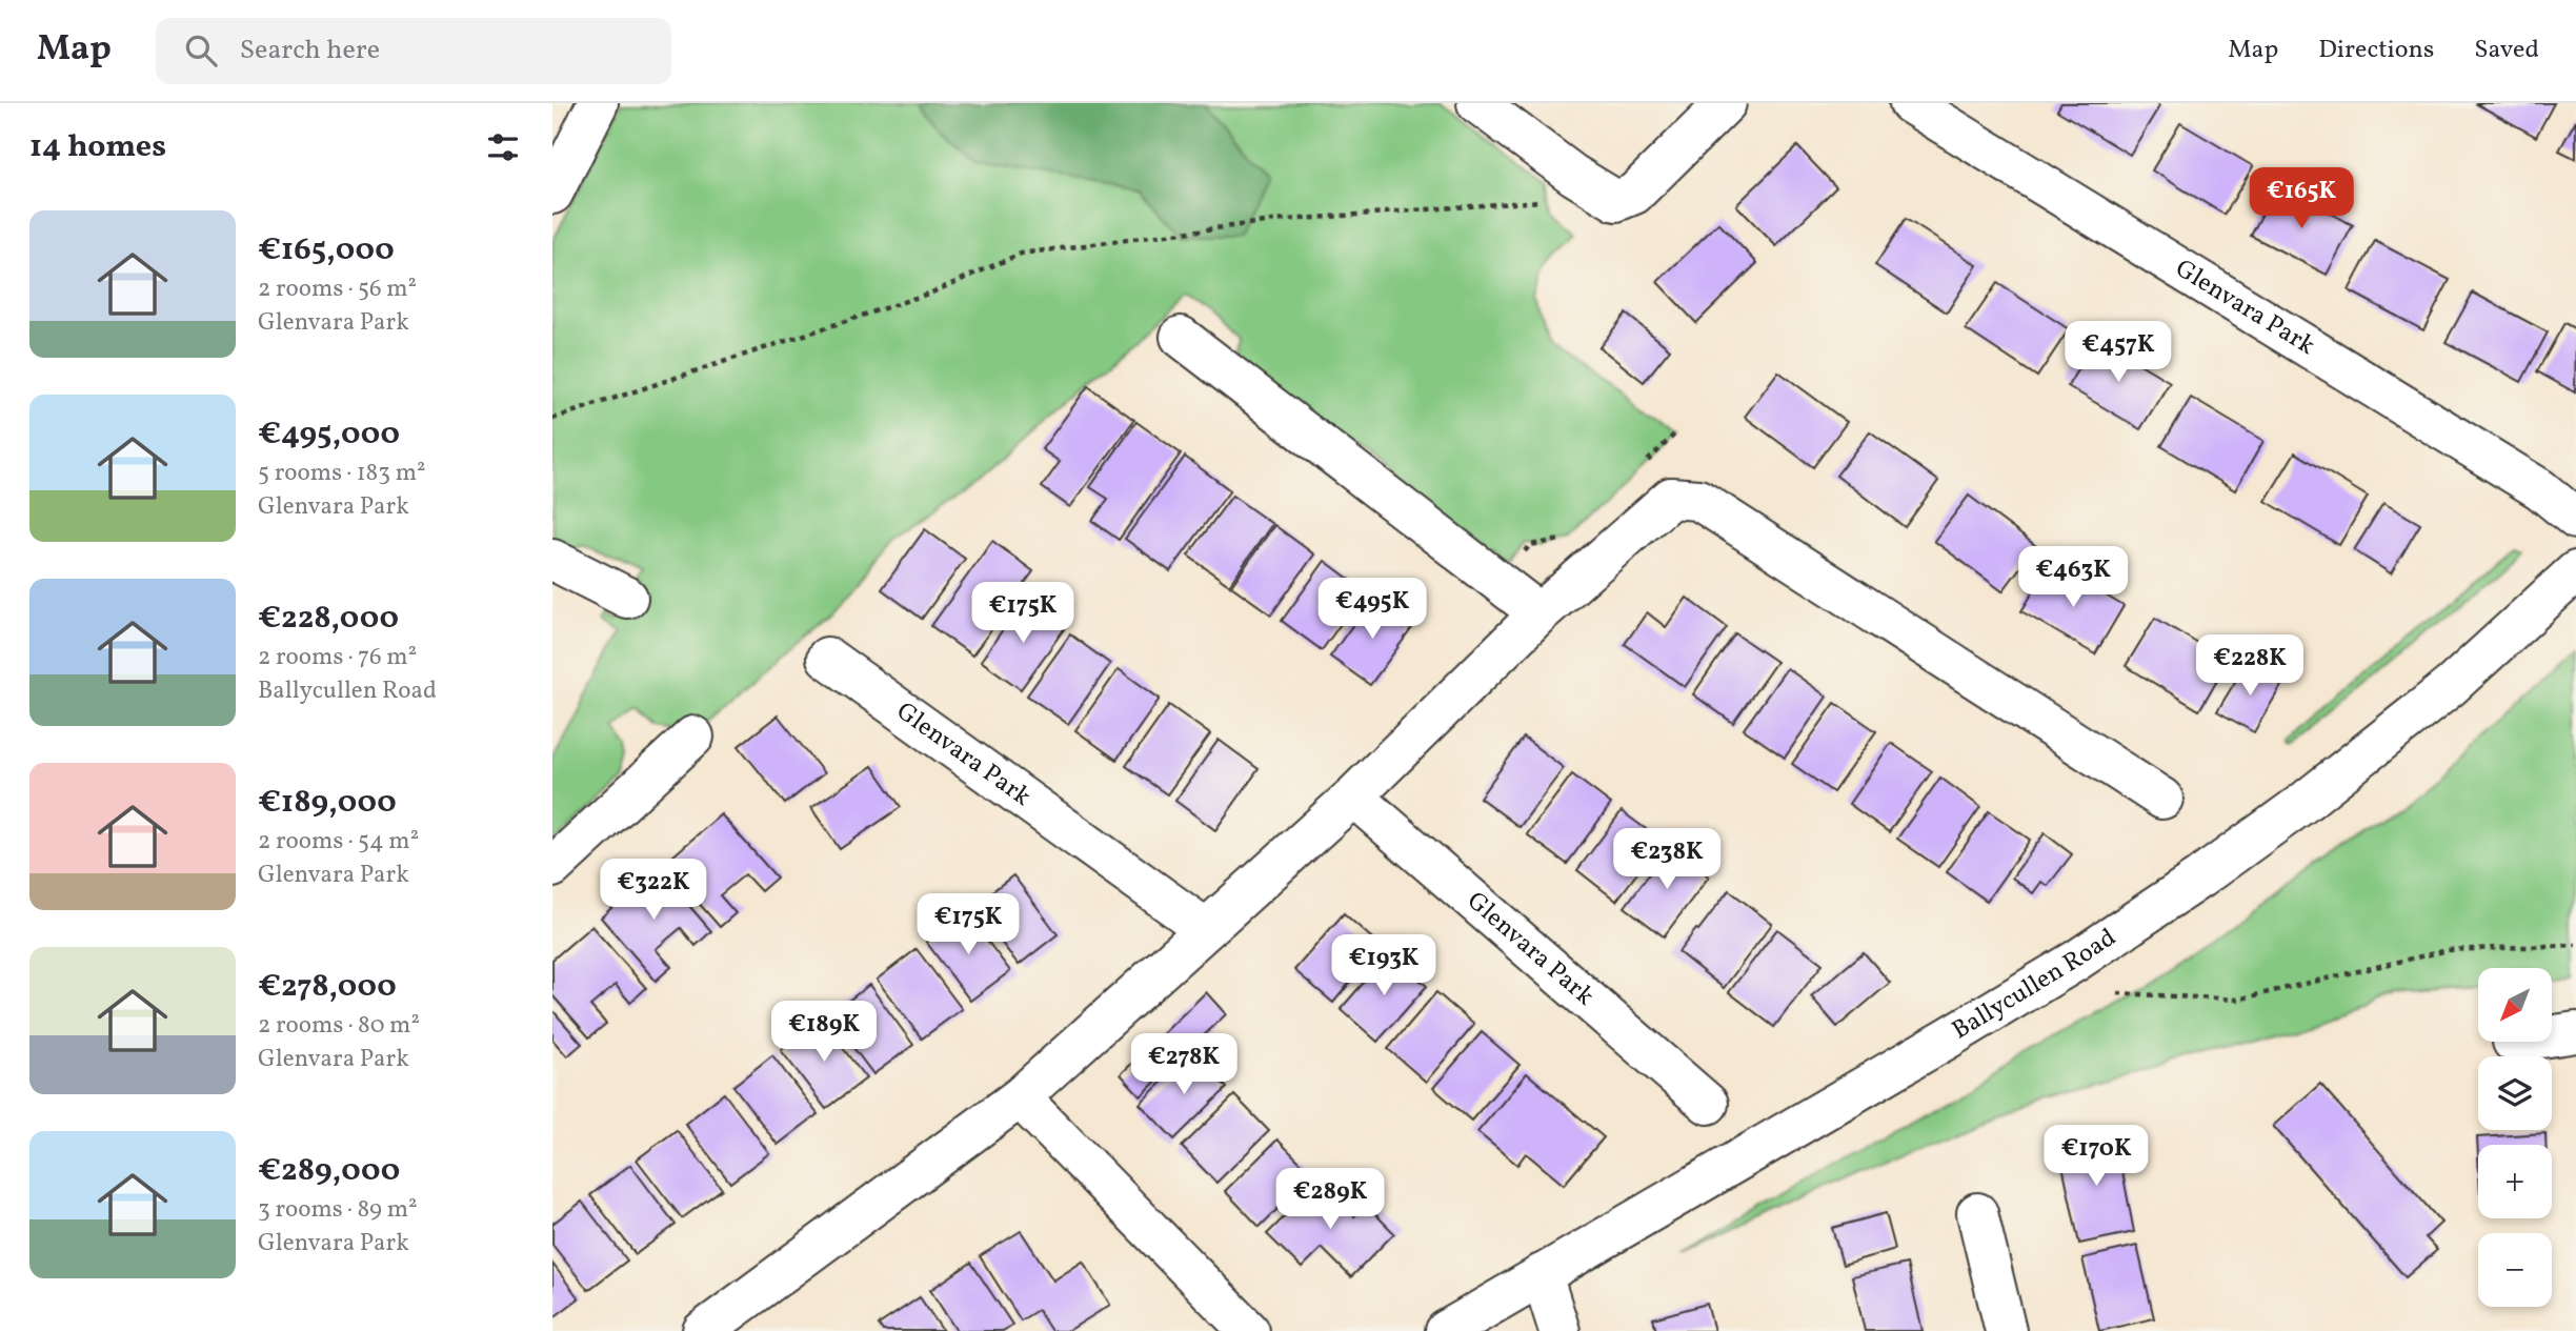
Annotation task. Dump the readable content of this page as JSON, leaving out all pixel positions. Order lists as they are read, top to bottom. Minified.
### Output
{"streets":{"street":["Glenvara Park","Ballycullen Road"]},"north":"bottom left","page":{"header":"Map","search":"Search here","nav":["Map","Directions","Saved"],"heading":"14 homes","price":["€165K","€457K","€463K","€495K","€175K","€228K","€238K","€322K","€175K","€193K","€189K","€278K","€170K","€289K"],"list":[{"name":"€165,000","note":"2 rooms · 56 m² · Glenvara Park"},{"name":"€495,000","note":"5 rooms · 183 m² · Glenvara Park"},{"name":"€228,000","note":"2 rooms · 76 m² · Ballycullen Road"},{"name":"€189,000","note":"2 rooms · 54 m² · Glenvara Park"},{"name":"€278,000","note":"2 rooms · 80 m² · Glenvara Park"},{"name":"€289,000","note":"3 rooms · 89 m² · Glenvara Park"}],"map_buttons":["+","−"]}}
